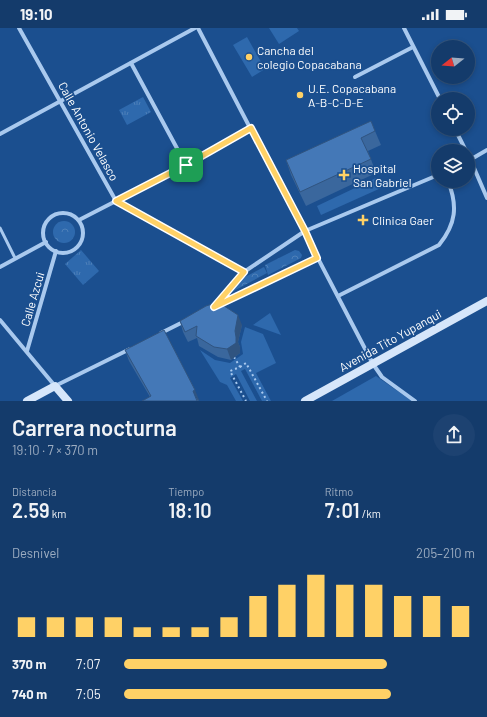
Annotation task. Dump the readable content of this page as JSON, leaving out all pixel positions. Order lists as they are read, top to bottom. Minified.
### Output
{"streets":{"main road":["Avenida Tito Yupanqui"],"street":["Calle Antonio Velasco","Calle Azcui"]},"places":{"other":["Cancha del colegio Copacabana","U.E. Copacabana A-B-C-D-E"],"health":["Hospital San Gabriel","Clinica Gaer"]},"north":"left","page":{"status":"19:10","heading":["Carrera nocturna","19:10 · 7 × 370 m"],"stats":[["Distancia","2.59 km"],["Tiempo","18:10"],["Ritmo","7:01 /km"]],"chart":["Desnivel","205–210 m"],"list":[{"name":"370 m","note":"7:07"},{"name":"740 m","note":"7:05"}]}}
